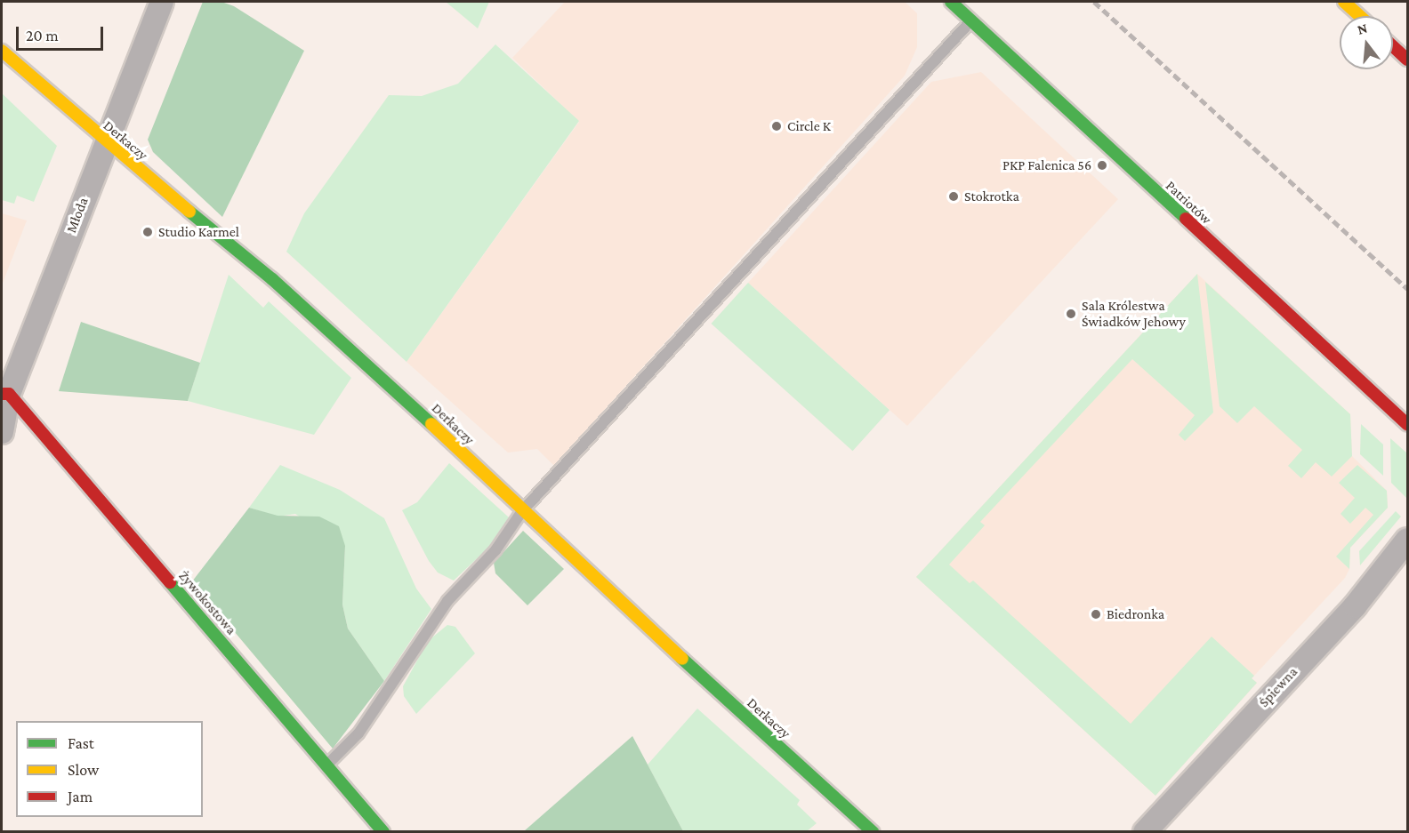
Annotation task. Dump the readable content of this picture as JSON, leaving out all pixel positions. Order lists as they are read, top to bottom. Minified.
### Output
{"streets":{"street":["Derkaczy","Patriotów","Młoda","Żywokostowa","Śpiewna"]},"crossings":[["Derkaczy","Młoda"],["Młoda","Żywokostowa"]],"places":["Circle K","PKP Falenica 56","Stokrotka","Studio Karmel","Sala Królestwa Świadków Jehowy","Biedronka"],"legend":["Fast","Slow","Jam"],"scale_bar":"20 m","north":"top"}
